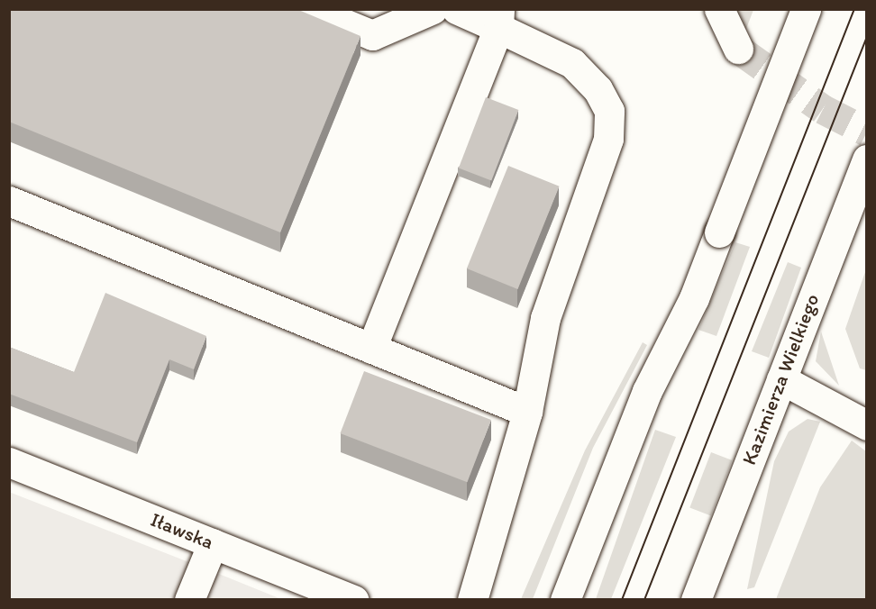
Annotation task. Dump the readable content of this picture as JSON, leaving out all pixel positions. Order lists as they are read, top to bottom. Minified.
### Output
{"streets":{"main road":["Kazimierza Wielkiego","Iławska"]}}
